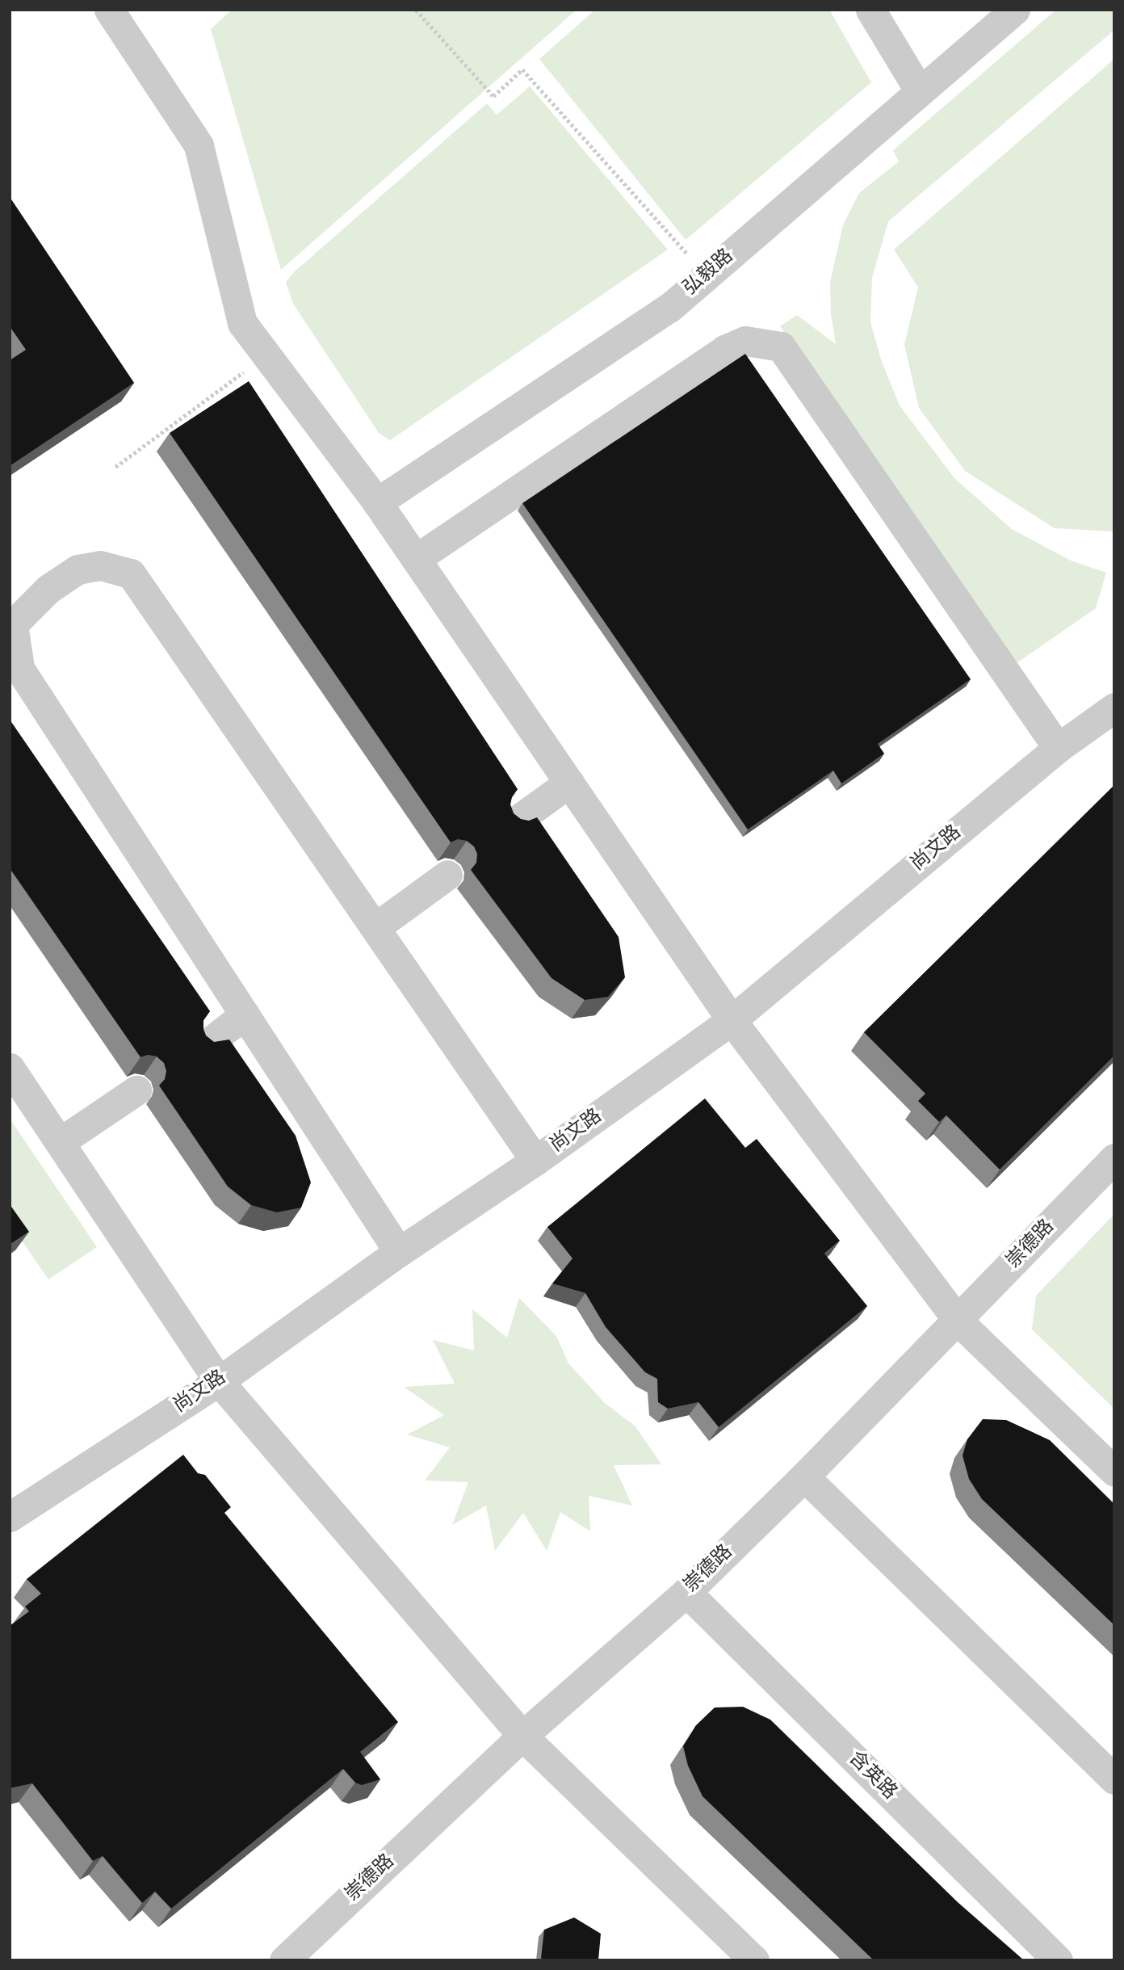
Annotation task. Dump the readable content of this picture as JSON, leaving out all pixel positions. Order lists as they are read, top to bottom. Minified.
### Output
{"streets":{"street":["弘毅路","尚文路","崇德路","含英路"]},"crossings":[["崇德路","含英路"]]}
